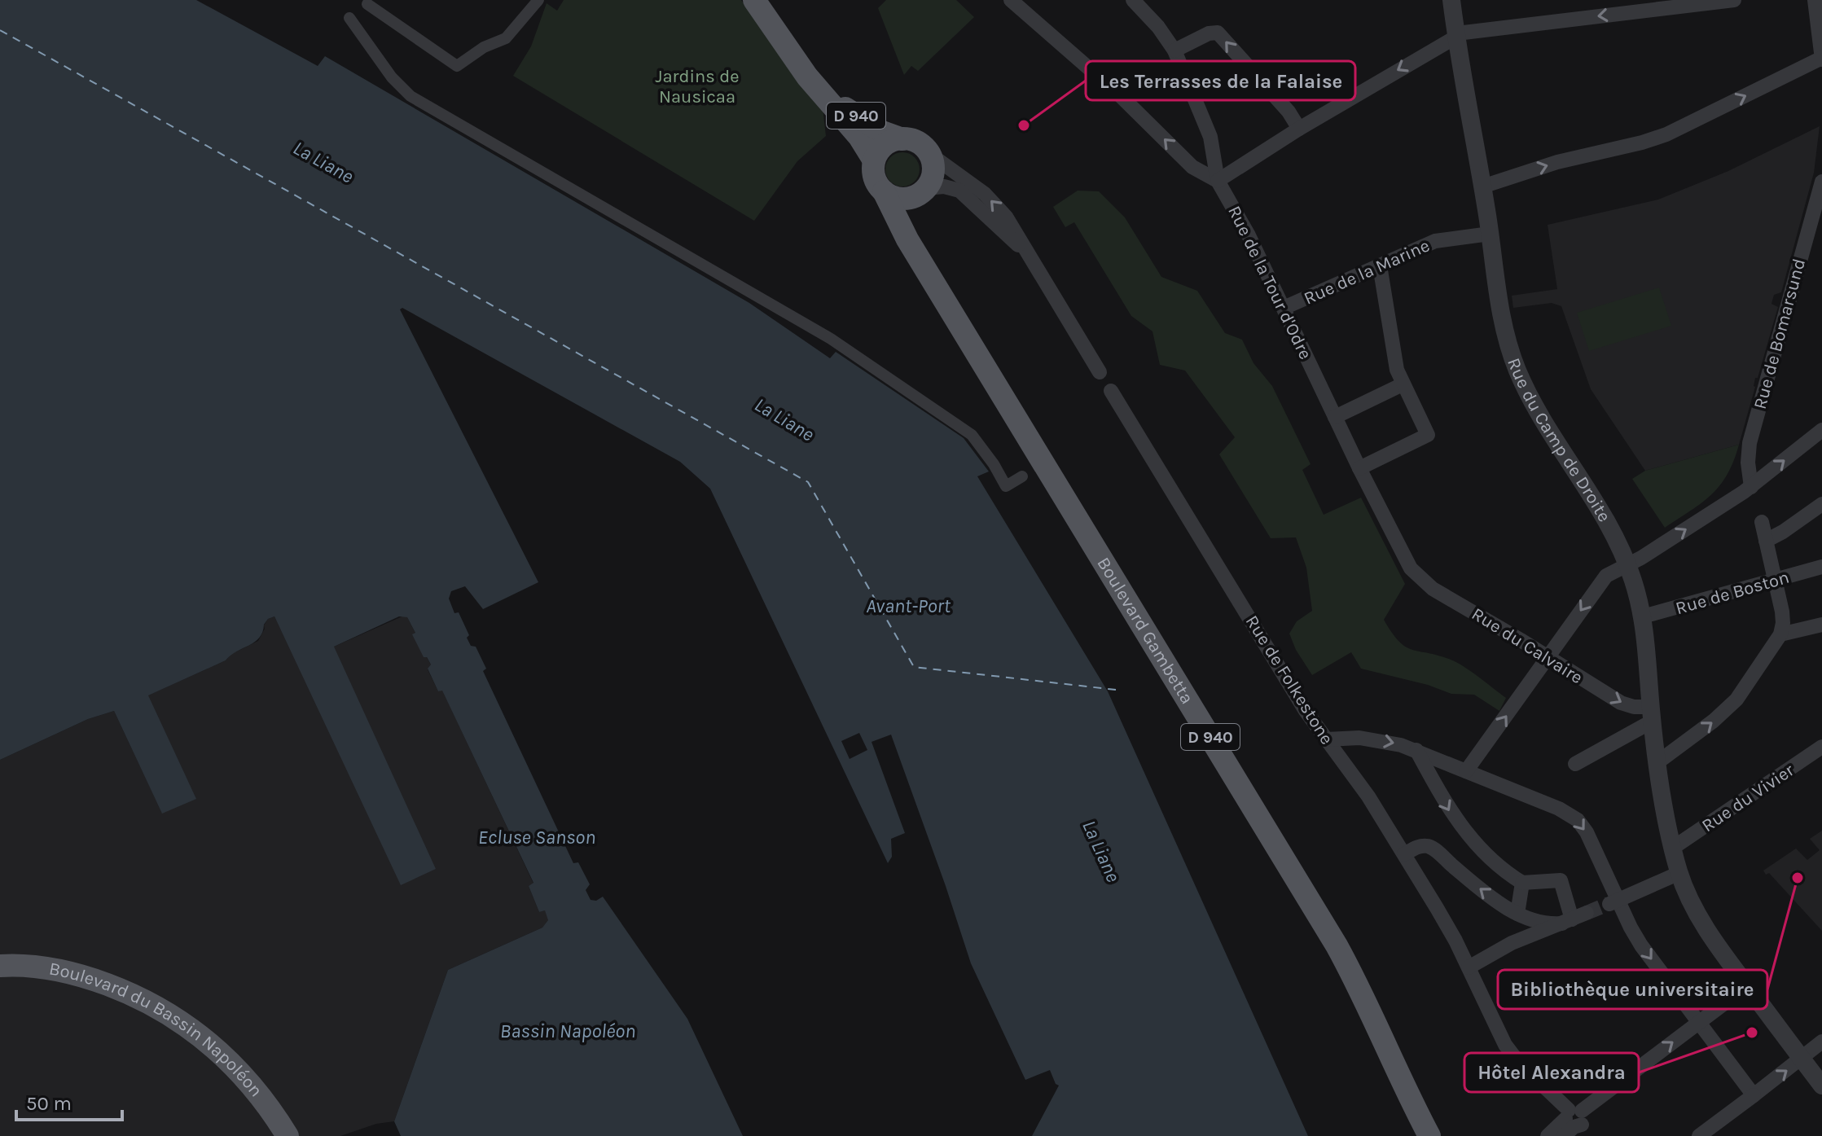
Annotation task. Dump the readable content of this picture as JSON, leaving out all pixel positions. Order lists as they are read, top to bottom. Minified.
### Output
{"streets":{"main road":["D 940","Boulevard Gambetta","Boulevard du Bassin Napoléon"],"street":["Rue de la Marine","Rue de la Tour d'Odre","Rue de Bomarsund","Rue du Camp de Droite","Rue de Boston","Rue du Calvaire","Rue de Folkestone","Rue du Vivier"]},"crossings":[["D 940","Boulevard Gambetta"],["Rue de la Marine","Rue de la Tour d'Odre"],["Rue de la Marine","Rue du Camp de Droite"],["Rue de la Tour d'Odre","Rue du Calvaire"],["Rue du Camp de Droite","Rue de Boston"],["Rue du Camp de Droite","Rue du Calvaire"],["Rue du Camp de Droite","Rue du Vivier"]],"water":["La Liane","Avant-Port","Ecluse Sanson","Bassin Napoléon"],"parks":["Jardins de Nausicaa"],"places":["Les Terrasses de la Falaise","Bibliothèque universitaire","Hôtel Alexandra"],"scale_bar":"50 m"}
